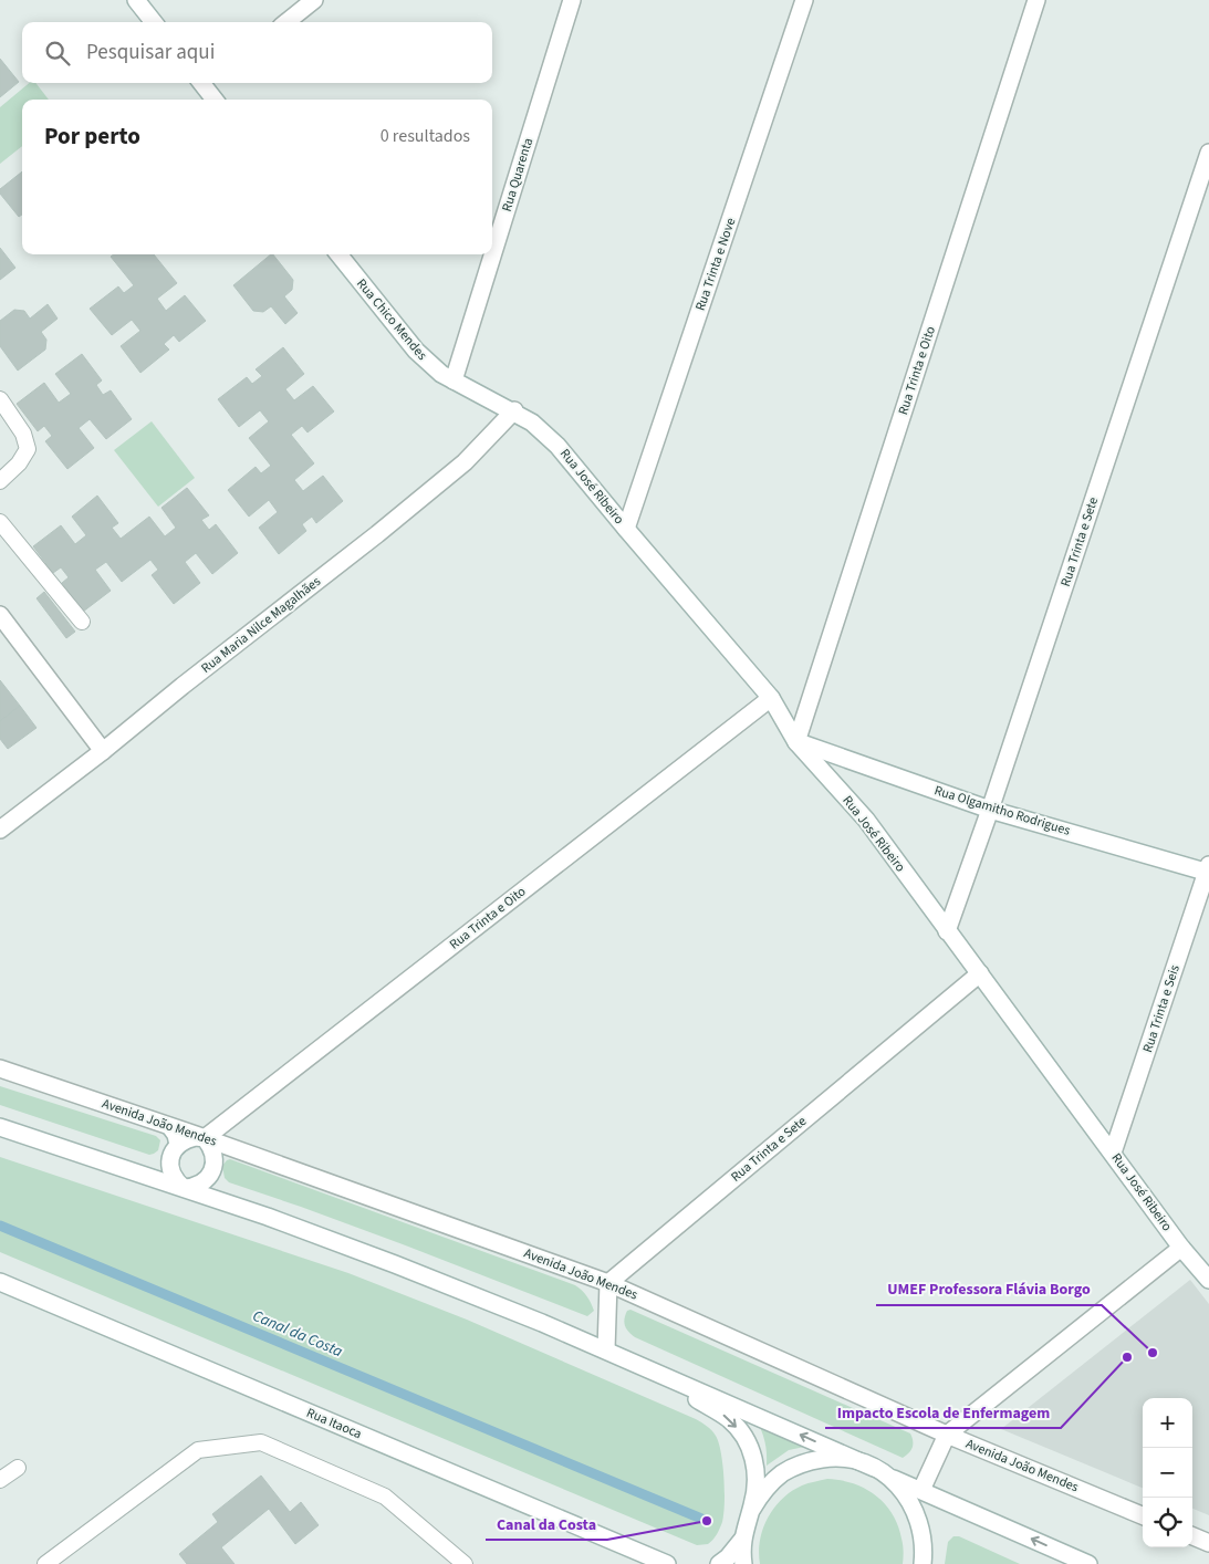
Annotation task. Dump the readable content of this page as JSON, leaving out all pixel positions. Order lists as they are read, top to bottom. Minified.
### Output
{"streets":{"street":["Rua Quarenta","Rua Trinta e Nove","Rua Chico Mendes","Rua Trinta e Oito","Rua José Ribeiro","Rua Trinta e Sete","Rua Maria Nilce Magalhães","Rua Olgamitho Rodrigues","Rua Trinta e Seis","Avenida João Mendes","Rua Itaoca"]},"crossings":[["Rua Quarenta","Rua Chico Mendes"],["Rua Trinta e Nove","Rua José Ribeiro"],["Rua Chico Mendes","Rua José Ribeiro"],["Rua Chico Mendes","Rua Maria Nilce Magalhães"],["Rua Trinta e Oito","Rua José Ribeiro"],["Rua Trinta e Oito","Rua Olgamitho Rodrigues"],["Rua Trinta e Oito","Avenida João Mendes"],["Rua José Ribeiro","Rua Trinta e Sete"],["Rua José Ribeiro","Rua Maria Nilce Magalhães"],["Rua José Ribeiro","Rua Olgamitho Rodrigues"],["Rua José Ribeiro","Rua Trinta e Seis"],["Rua Trinta e Sete","Rua Olgamitho Rodrigues"],["Rua Trinta e Sete","Avenida João Mendes"],["Rua Olgamitho Rodrigues","Rua Trinta e Seis"]],"water":["Canal da Costa"],"places":["UMEF Professora Flávia Borgo","Impacto Escola de Enfermagem","Canal da Costa"],"page":{"search":"Pesquisar aqui","heading":["Por perto","0 resultados"],"map_buttons":["+","−"]}}
